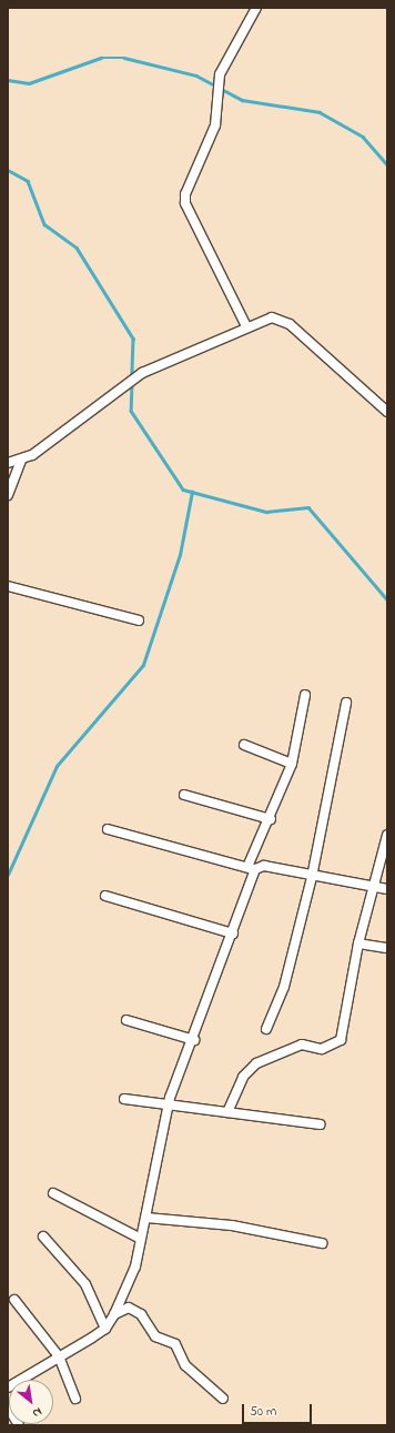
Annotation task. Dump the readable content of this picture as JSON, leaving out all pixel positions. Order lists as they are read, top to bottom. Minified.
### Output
{"scale_bar":"50 m","north":"bottom right"}
